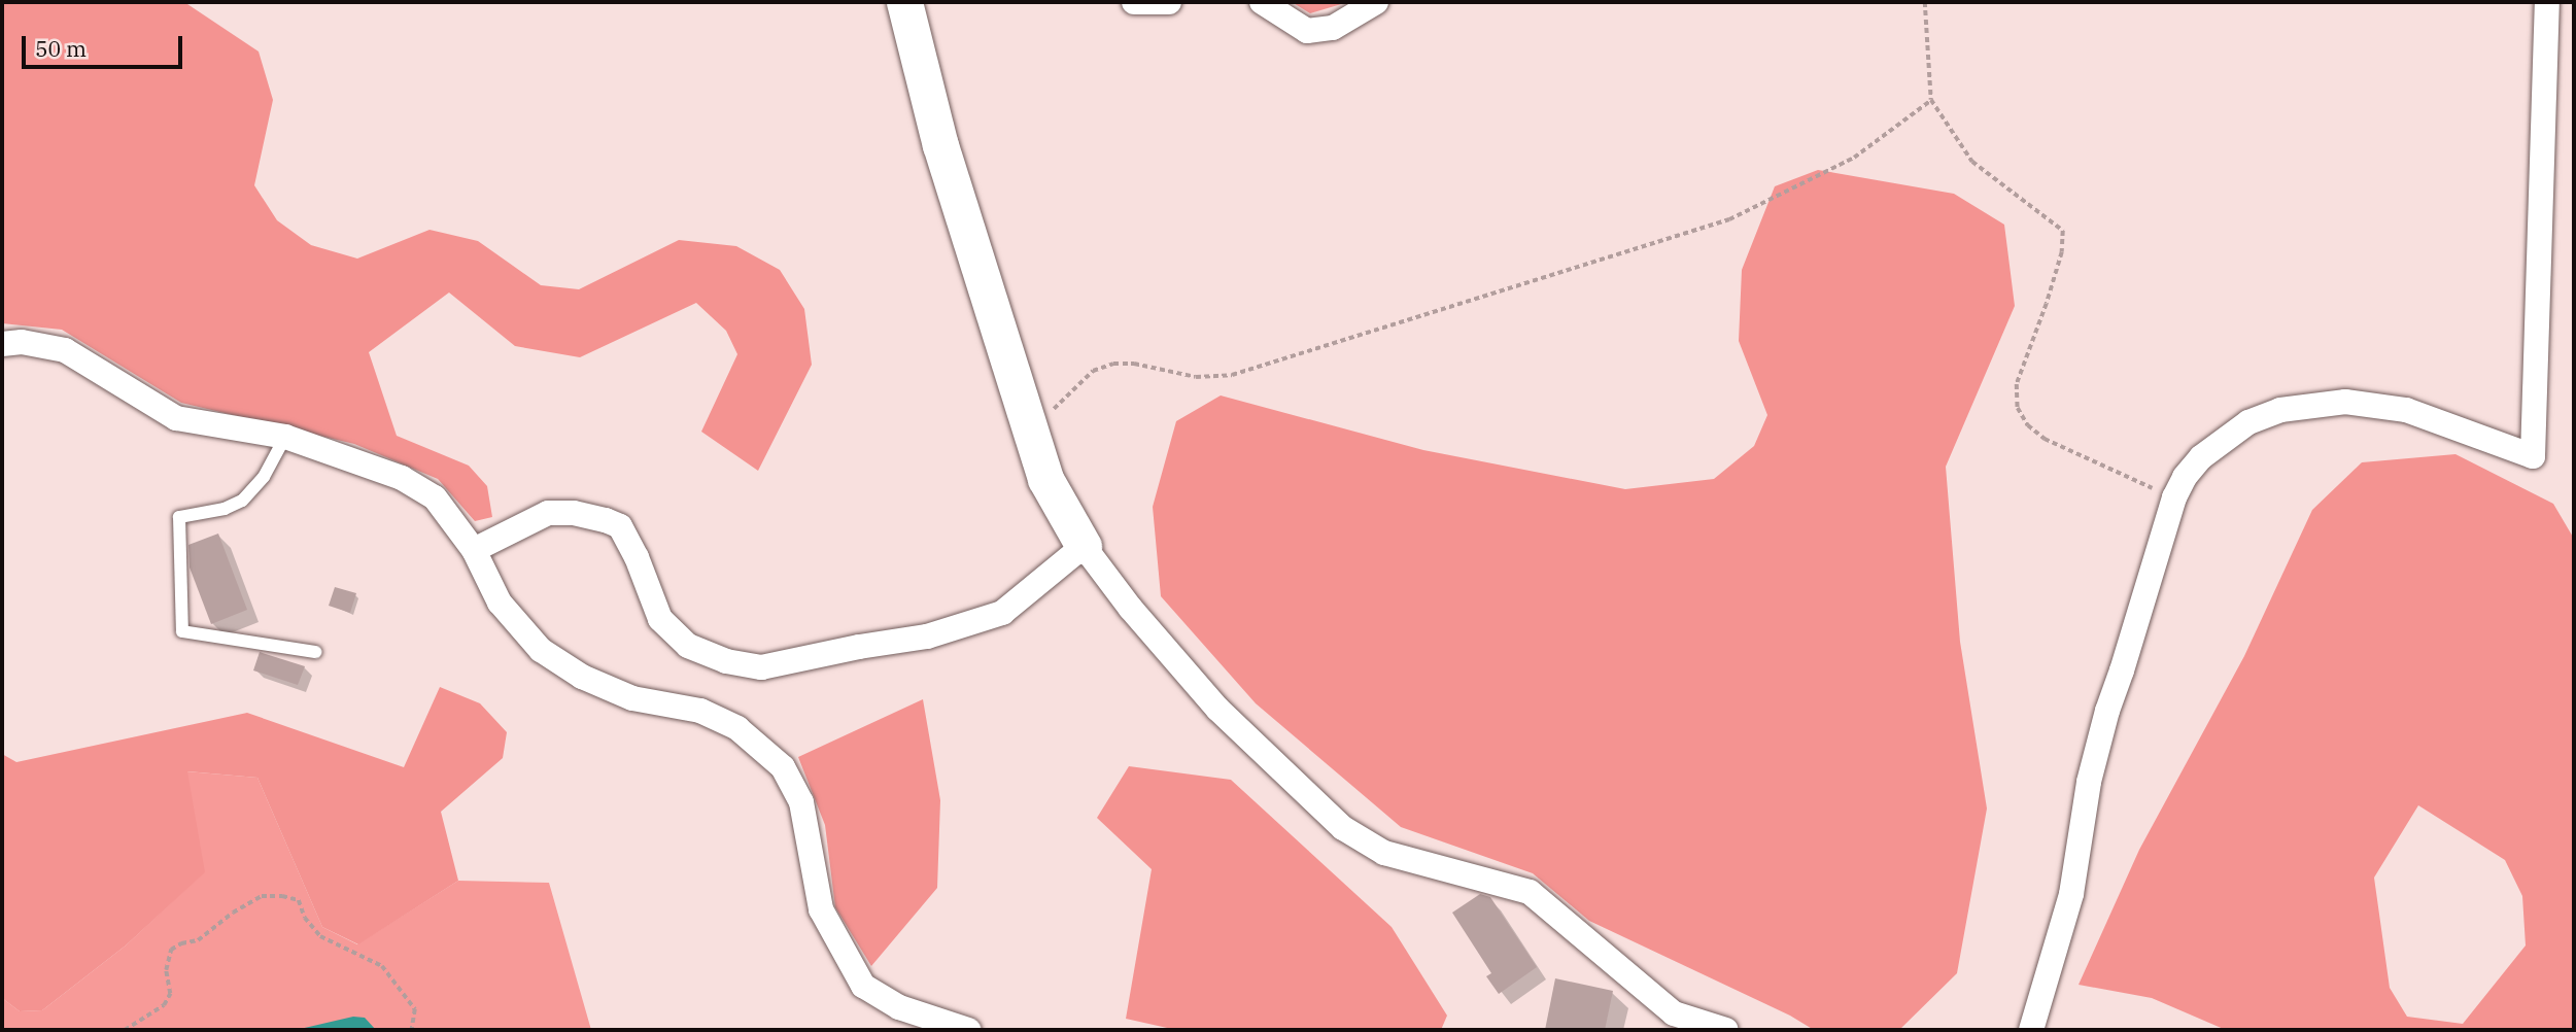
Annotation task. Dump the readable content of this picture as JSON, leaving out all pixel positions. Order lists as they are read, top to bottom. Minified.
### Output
{"scale_bar":"50 m"}
